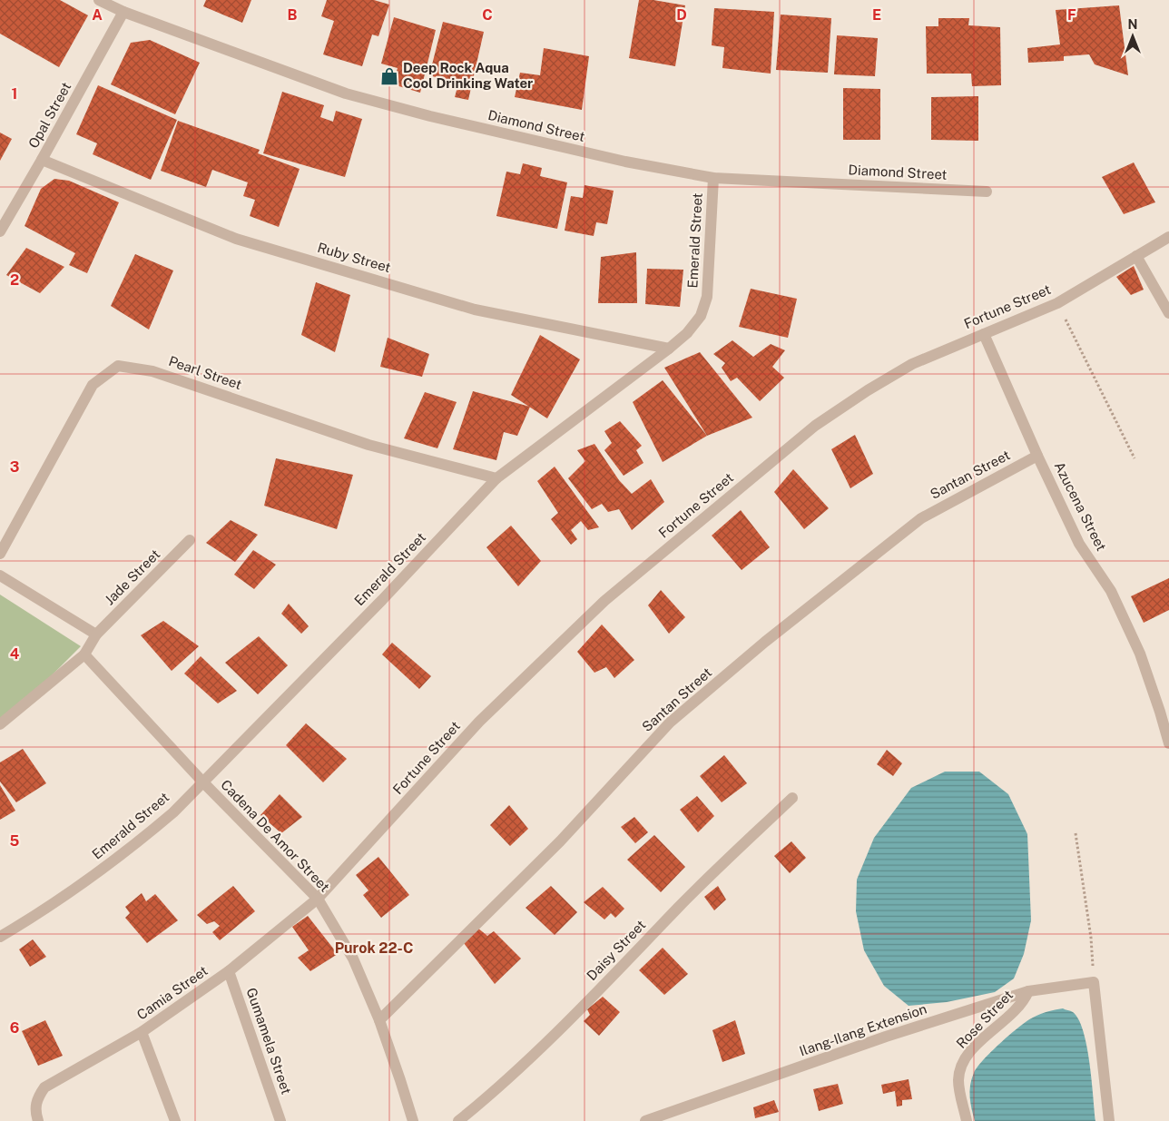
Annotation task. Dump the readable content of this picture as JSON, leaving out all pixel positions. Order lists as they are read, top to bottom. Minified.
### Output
{"streets":{"street":["Opal Street","Diamond Street","Emerald Street","Ruby Street","Fortune Street","Pearl Street","Santan Street","Azucena Street","Jade Street","Cadena De Amor Street","Daisy Street","Camia Street","Rose Street","Ilang-Ilang Extension","Gumamela Street"]},"crossings":[["Opal Street","Diamond Street"],["Opal Street","Ruby Street"],["Diamond Street","Emerald Street"],["Emerald Street","Ruby Street"],["Emerald Street","Pearl Street"],["Emerald Street","Cadena De Amor Street"],["Fortune Street","Azucena Street"],["Fortune Street","Cadena De Amor Street"],["Fortune Street","Camia Street"],["Santan Street","Azucena Street"],["Santan Street","Cadena De Amor Street"],["Jade Street","Cadena De Amor Street"],["Cadena De Amor Street","Camia Street"],["Camia Street","Gumamela Street"],["Rose Street","Ilang-Ilang Extension"]],"districts":["Purok 22-C"],"places":{"shop":["Deep Rock Aqua Cool Drinking Water"]},"north":"top","grid":{"columns":["A","B","C","D","E","F"],"rows":["1","2","3","4","5","6"]}}
